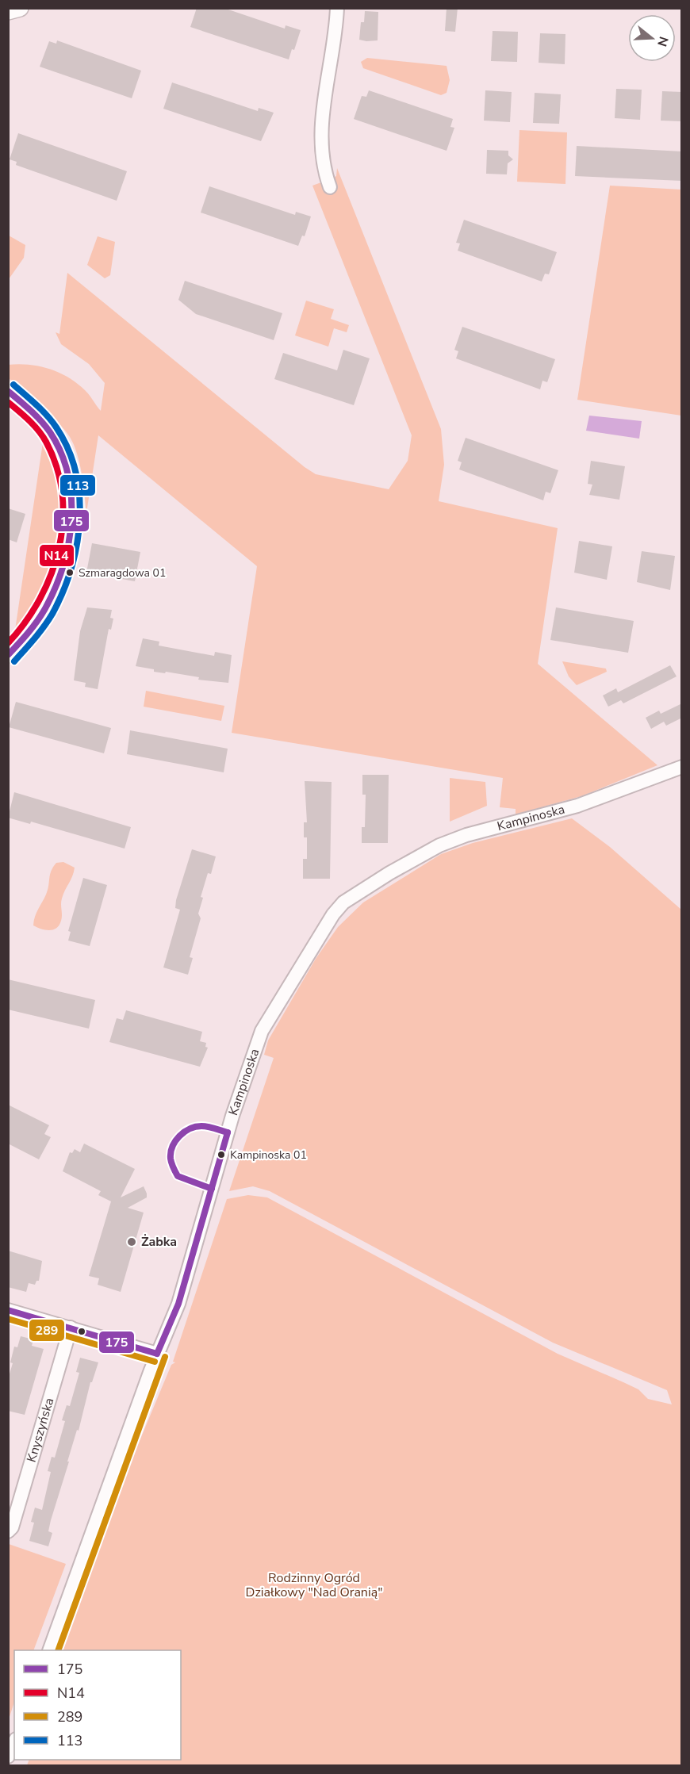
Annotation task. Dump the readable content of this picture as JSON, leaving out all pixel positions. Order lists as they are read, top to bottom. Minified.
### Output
{"streets":{"street":["Kampinoska","Knyszyńska"]},"parks":["Rodzinny Ogród Działkowy \"Nad Oranią\""],"places":["Szmaragdowa 01","Kampinoska 01","Żabka"],"lines":["transit line 113","transit line 175","transit line N14","transit line 289"],"legend":["175","N14","289","113"],"north":"right"}
